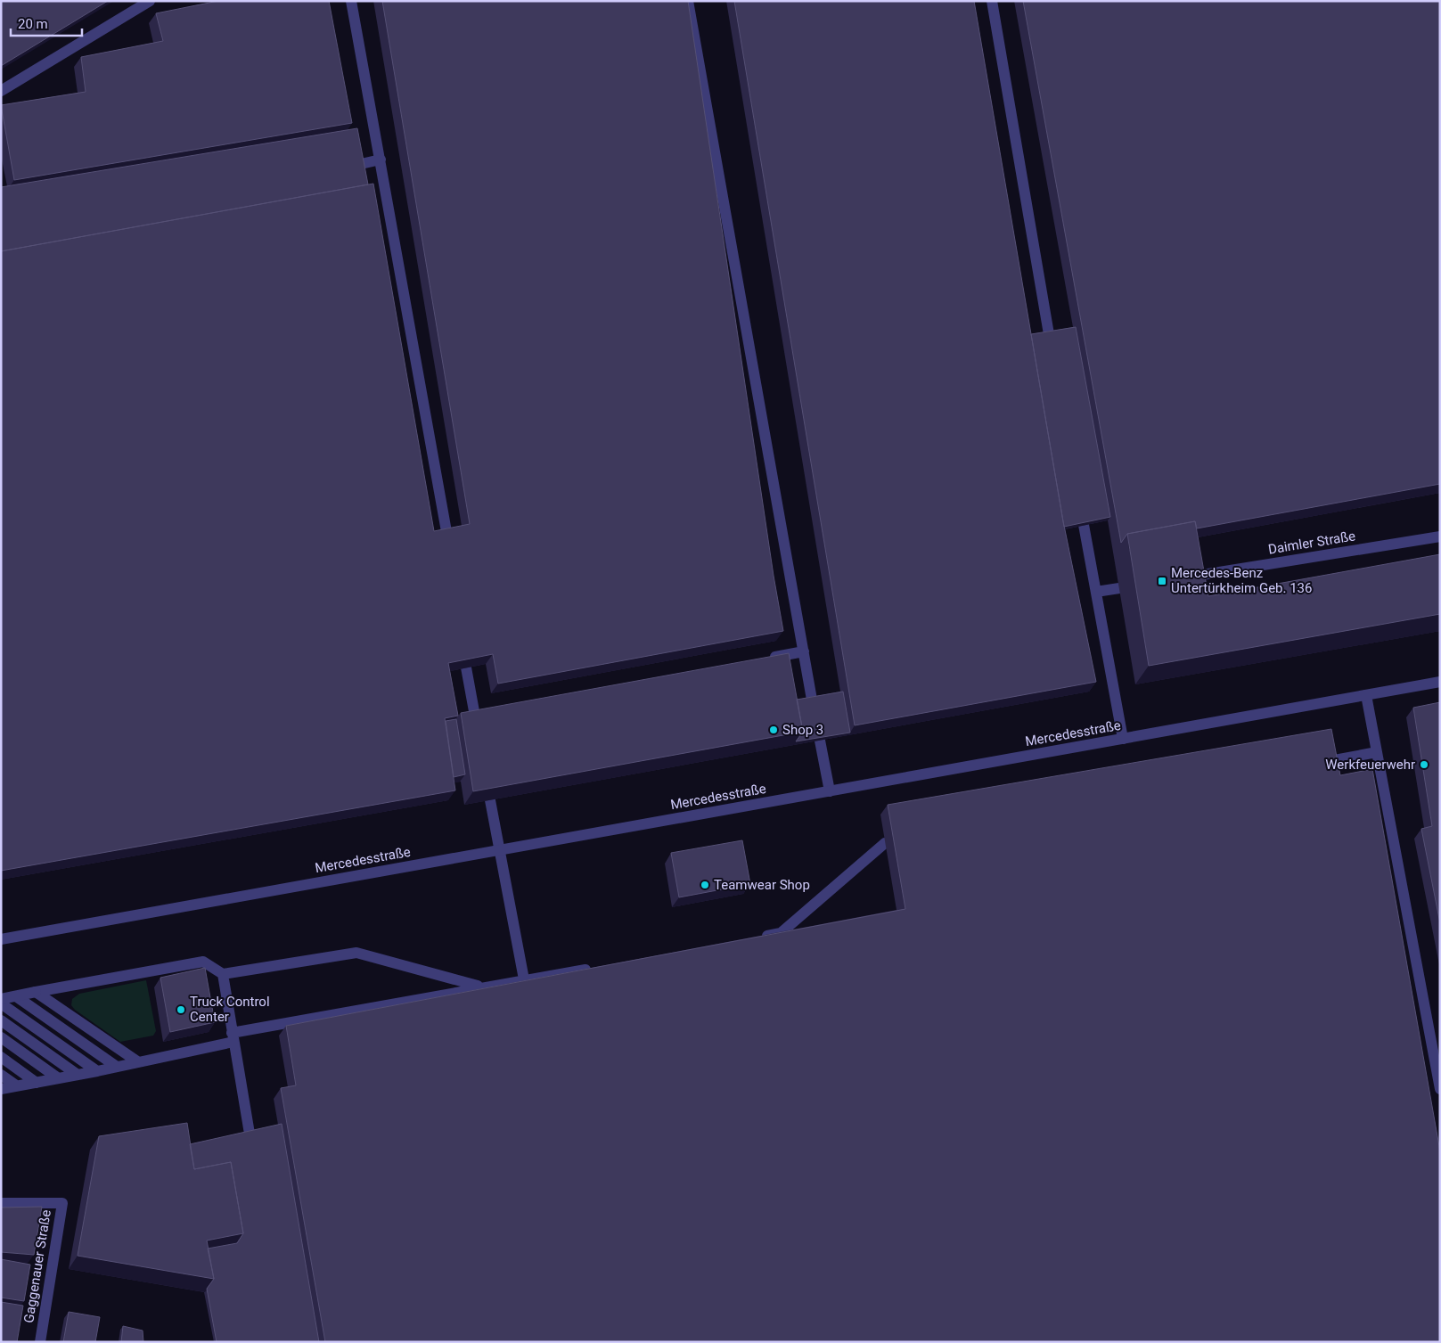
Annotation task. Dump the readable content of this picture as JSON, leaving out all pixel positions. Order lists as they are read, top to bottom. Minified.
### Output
{"streets":{"street":["Daimler Straße","Mercedesstraße","Gaggenauer Straße"]},"places":{"transit":["Mercedes-Benz Untertürkheim Geb. 136"],"other":["Shop 3","Werkfeuerwehr","Teamwear Shop","Truck Control Center"]},"scale_bar":"20 m"}
